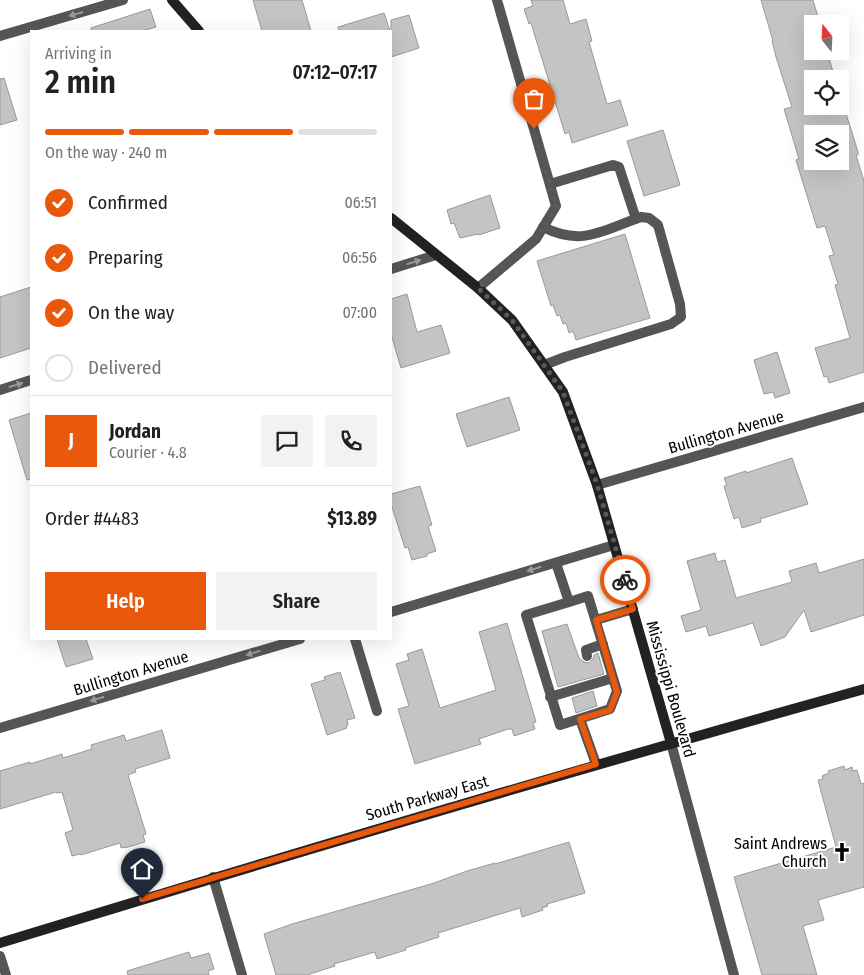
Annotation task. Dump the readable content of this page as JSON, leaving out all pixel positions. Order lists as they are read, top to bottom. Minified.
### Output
{"streets":{"main road":["Mississippi Boulevard","South Parkway East"],"street":["Bullington Avenue"]},"crossings":[["Bullington Avenue","Mississippi Boulevard"],["Mississippi Boulevard","South Parkway East"]],"one_way":["Bullington Avenue"],"places":{"church":["Saint Andrews Church"]},"north":"top","page":{"heading":["2 min","Arriving in","07:12–07:17"],"panel":["Jordan","Courier · 4.8","Order #4483","$13.89"],"bar":"On the way · 240 m","list":[["Confirmed","06:51"],["Preparing","06:56"],["On the way","07:00"],"Delivered"],"round":"J","buttons":["Help","Share"]}}
